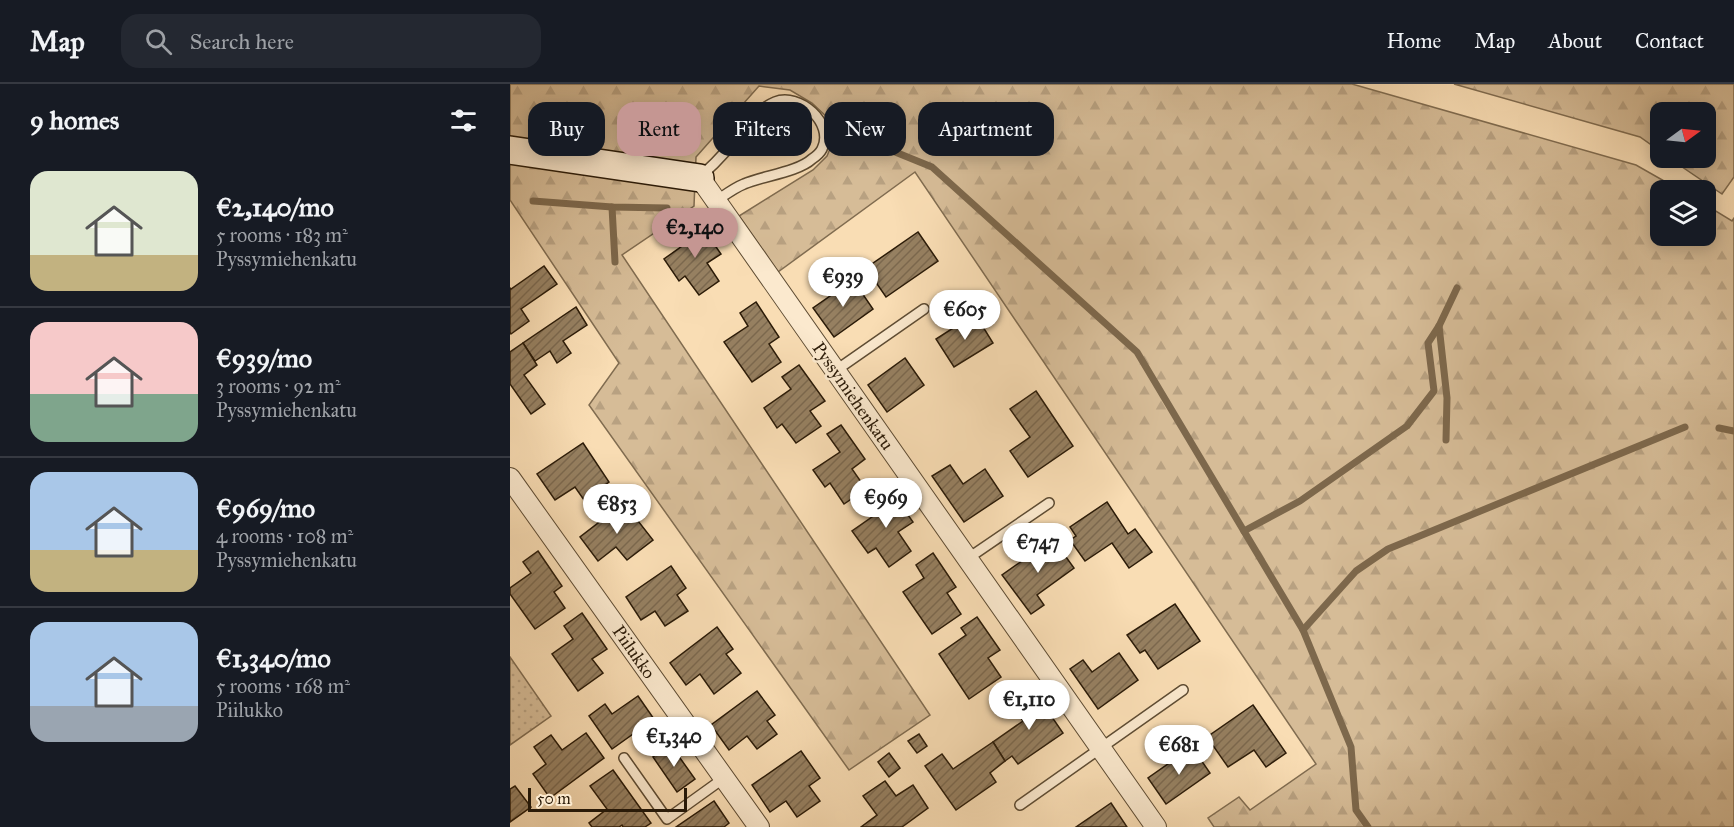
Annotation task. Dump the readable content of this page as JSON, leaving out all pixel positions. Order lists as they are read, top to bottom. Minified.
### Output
{"streets":{"street":["Pyssymiehenkatu","Piilukko"]},"scale_bar":"50 m","north":"right","page":{"header":"Map","search":"Search here","nav":["Home","Map","About","Contact"],"heading":"9 homes","chip":["Buy","Rent","Filters","New","Apartment"],"list":[{"name":"€2,140/mo","note":"5 rooms · 183 m² · Pyssymiehenkatu"},{"name":"€939/mo","note":"3 rooms · 92 m² · Pyssymiehenkatu"},{"name":"€969/mo","note":"4 rooms · 108 m² · Pyssymiehenkatu"},{"name":"€1,340/mo","note":"5 rooms · 168 m² · Piilukko"}],"price":["€2,140","€939","€605","€969","€853","€747","€1,110","€1,340","€681"],"scale":"50 m"}}
